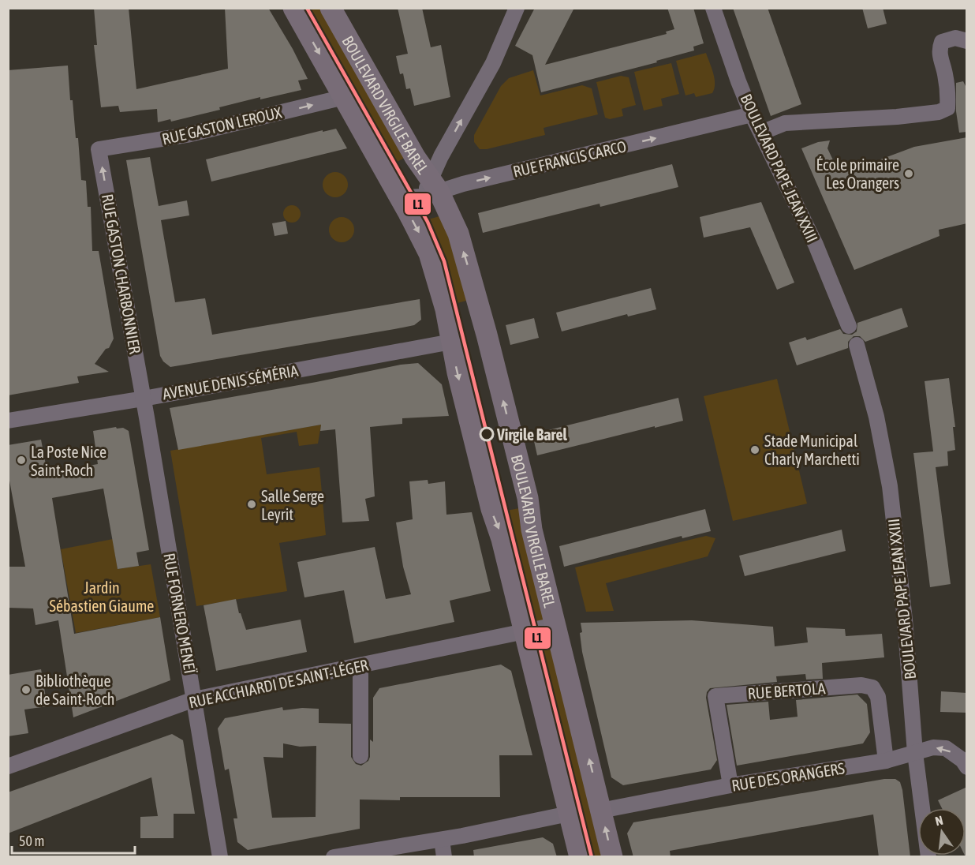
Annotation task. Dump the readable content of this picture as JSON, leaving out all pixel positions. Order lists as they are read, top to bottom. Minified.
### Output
{"streets":{"main road":["BOULEVARD VIRGILE BAREL"],"street":["RUE GASTON LEROUX","RUE FRANCIS CARCO","BOULEVARD PAPE JEAN XXIII","RUE GASTON CHARBONNIER","AVENUE DENIS SÉMÉRIA","RUE FORNERO MENEÏ","RUE ACCHIARDI DE SAINT-LÉGER","RUE BERTOLA","RUE DES ORANGERS"]},"crossings":[["BOULEVARD VIRGILE BAREL","RUE GASTON LEROUX"],["BOULEVARD VIRGILE BAREL","RUE FRANCIS CARCO"],["BOULEVARD VIRGILE BAREL","AVENUE DENIS SÉMÉRIA"],["BOULEVARD VIRGILE BAREL","RUE ACCHIARDI DE SAINT-LÉGER"],["BOULEVARD VIRGILE BAREL","RUE DES ORANGERS"],["RUE GASTON LEROUX","RUE GASTON CHARBONNIER"],["RUE FRANCIS CARCO","BOULEVARD PAPE JEAN XXIII"],["BOULEVARD PAPE JEAN XXIII","RUE DES ORANGERS"],["RUE GASTON CHARBONNIER","AVENUE DENIS SÉMÉRIA"],["RUE GASTON CHARBONNIER","RUE FORNERO MENEÏ"],["AVENUE DENIS SÉMÉRIA","RUE FORNERO MENEÏ"],["RUE FORNERO MENEÏ","RUE ACCHIARDI DE SAINT-LÉGER"],["RUE BERTOLA","RUE DES ORANGERS"]],"one_way":["RUE GASTON LEROUX","RUE FRANCIS CARCO","RUE GASTON CHARBONNIER"],"parks":["Jardin Sébastien Giaume"],"places":["École primaire Les Orangers","Virgile Barel","Stade Municipal Charly Marchetti","La Poste Nice Saint-Roch","Salle Serge Leyrit","Bibliothèque de Saint-Roch"],"lines":["transit line L1"],"scale_bar":"50 m","north":"top"}
